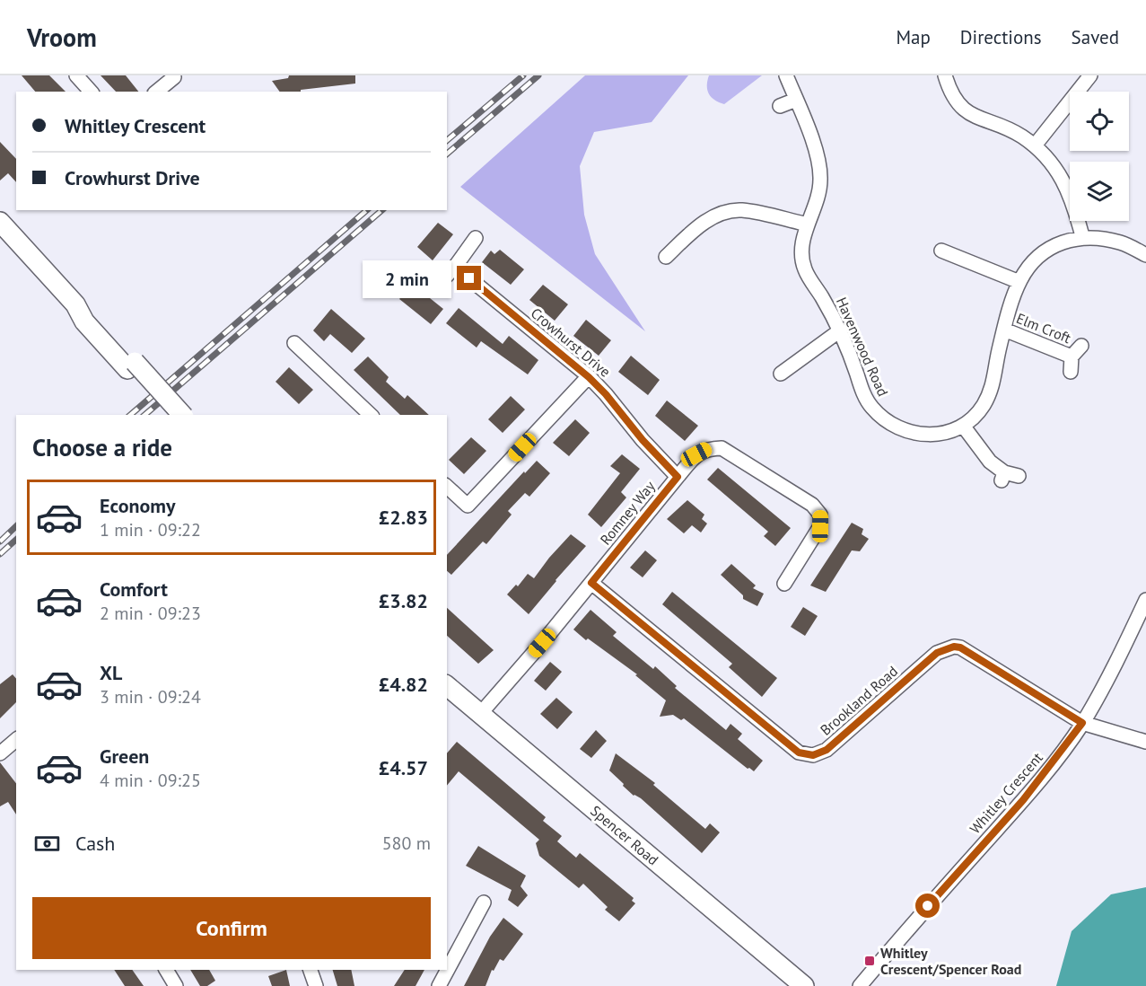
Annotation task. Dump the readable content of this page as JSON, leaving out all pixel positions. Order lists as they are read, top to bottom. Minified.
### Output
{"streets":{"street":["Elm Croft","Crowhurst Drive","Havenwood Road","Romney Way","Brookland Road","Whitley Crescent","Spencer Road"]},"crossings":[["Elm Croft","Havenwood Road"],["Crowhurst Drive","Romney Way"],["Romney Way","Brookland Road"],["Romney Way","Spencer Road"],["Brookland Road","Whitley Crescent"]],"places":{"transit":["Whitley Crescent/Spencer Road"]},"page":{"header":"Vroom","nav":["Map","Directions","Saved"],"banner":["Whitley Crescent","Crowhurst Drive"],"bubble":"2 min","heading":"Choose a ride","list":[{"name":"Economy","note":"1 min · 09:22","value":"£2.83"},{"name":"Comfort","note":"2 min · 09:23","value":"£3.82"},{"name":"XL","note":"3 min · 09:24","value":"£4.82"},{"name":"Green","note":"4 min · 09:25","value":"£4.57"}],"pay":["Cash","580 m"],"buttons":"Confirm"}}
